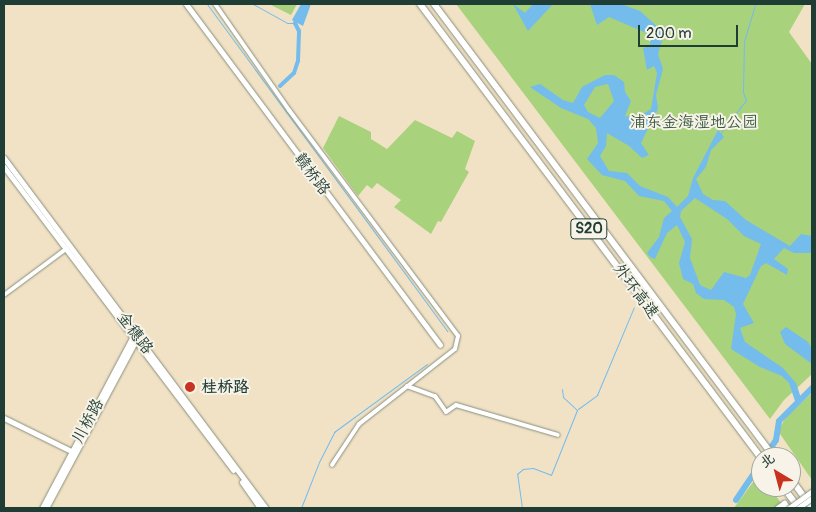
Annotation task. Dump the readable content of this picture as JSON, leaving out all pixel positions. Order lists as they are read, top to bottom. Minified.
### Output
{"streets":{"highway":["S20","外环高速"],"street":["赣桥路","金穗路","川桥路"]},"crossings":[["金穗路","川桥路"]],"parks":["浦东金海湿地公园"],"places":["桂桥路"],"scale_bar":"200 m","north":"top left"}
